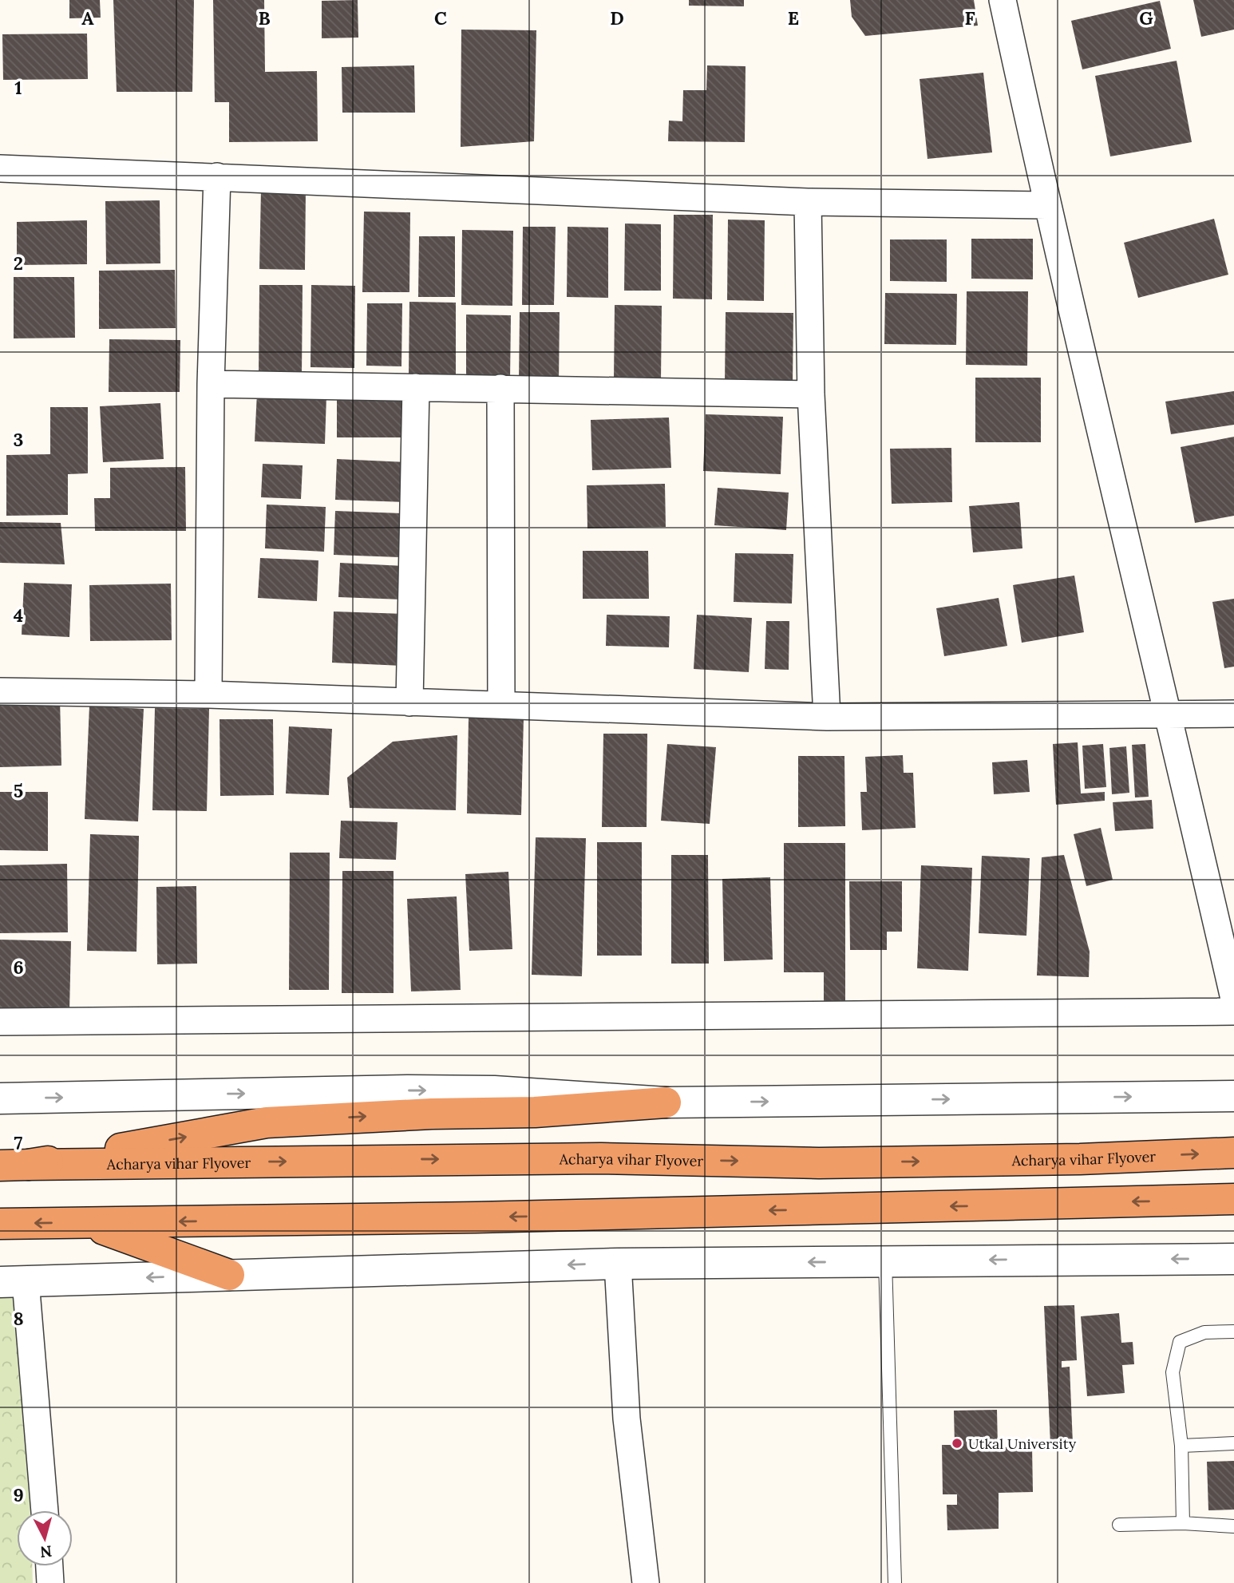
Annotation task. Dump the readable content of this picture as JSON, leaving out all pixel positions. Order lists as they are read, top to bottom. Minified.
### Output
{"streets":{"highway":["Acharya vihar Flyover"]},"places":["Utkal University"],"north":"bottom","grid":{"columns":["A","B","C","D","E","F","G"],"rows":["1","2","3","4","5","6","7","8","9"]}}
